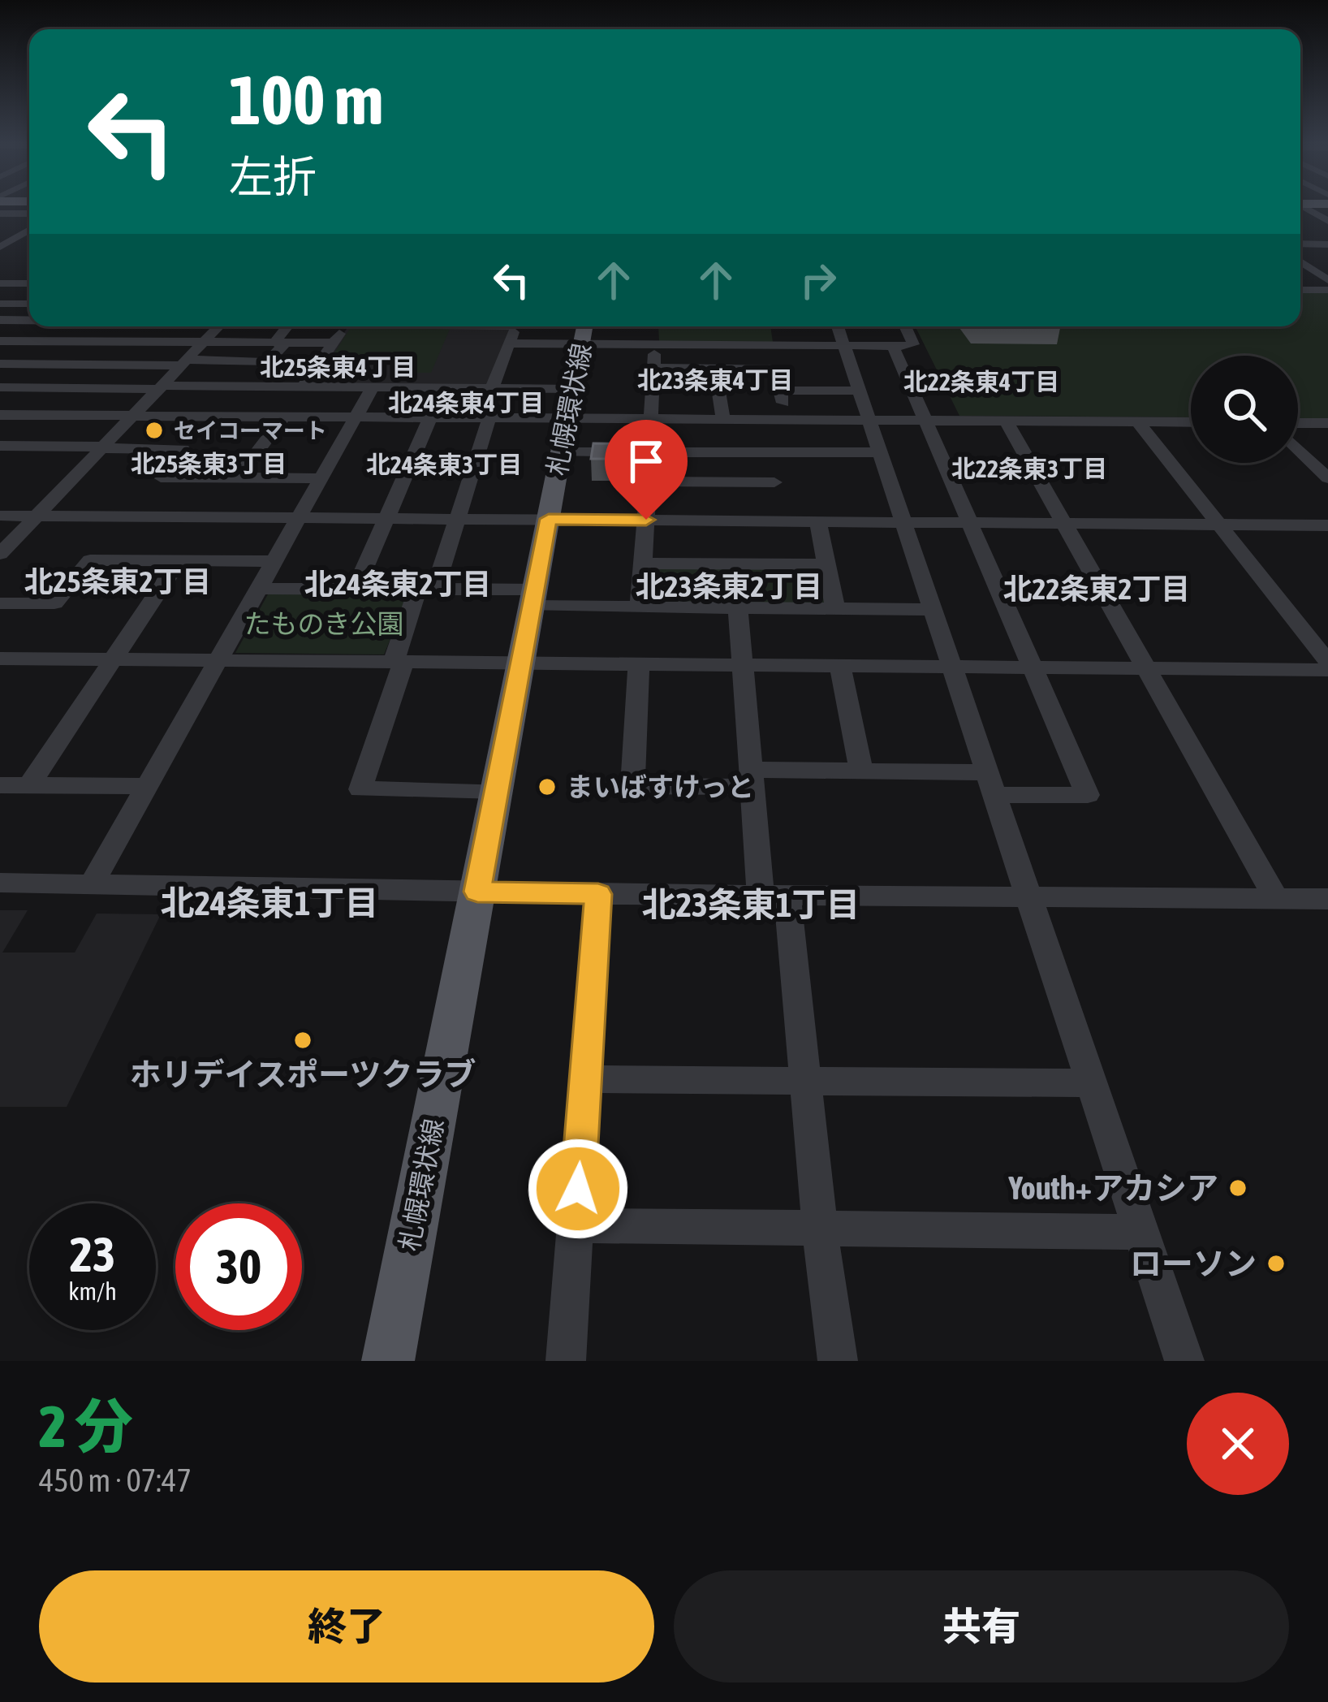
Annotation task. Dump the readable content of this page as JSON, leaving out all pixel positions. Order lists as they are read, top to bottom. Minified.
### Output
{"streets":{"main road":["札幌環状線"]},"districts":["北25条東4丁目","北23条東4丁目","北22条東4丁目","北24条東4丁目","北25条東3丁目","北24条東3丁目","北22条東3丁目","北25条東2丁目","北24条東2丁目","北23条東2丁目","北22条東2丁目","北24条東1丁目","北23条東1丁目"],"parks":["たものき公園"],"places":["セイコーマート","まいばすけっと","ホリデイスポーツクラブ","Youth+アカシア","ローソン"],"page":{"turn":["100 m","左折"],"speed":"23 km/h","limit":"30","heading":["2 分","450 m · 07:47"],"buttons":["終了","共有"]}}
